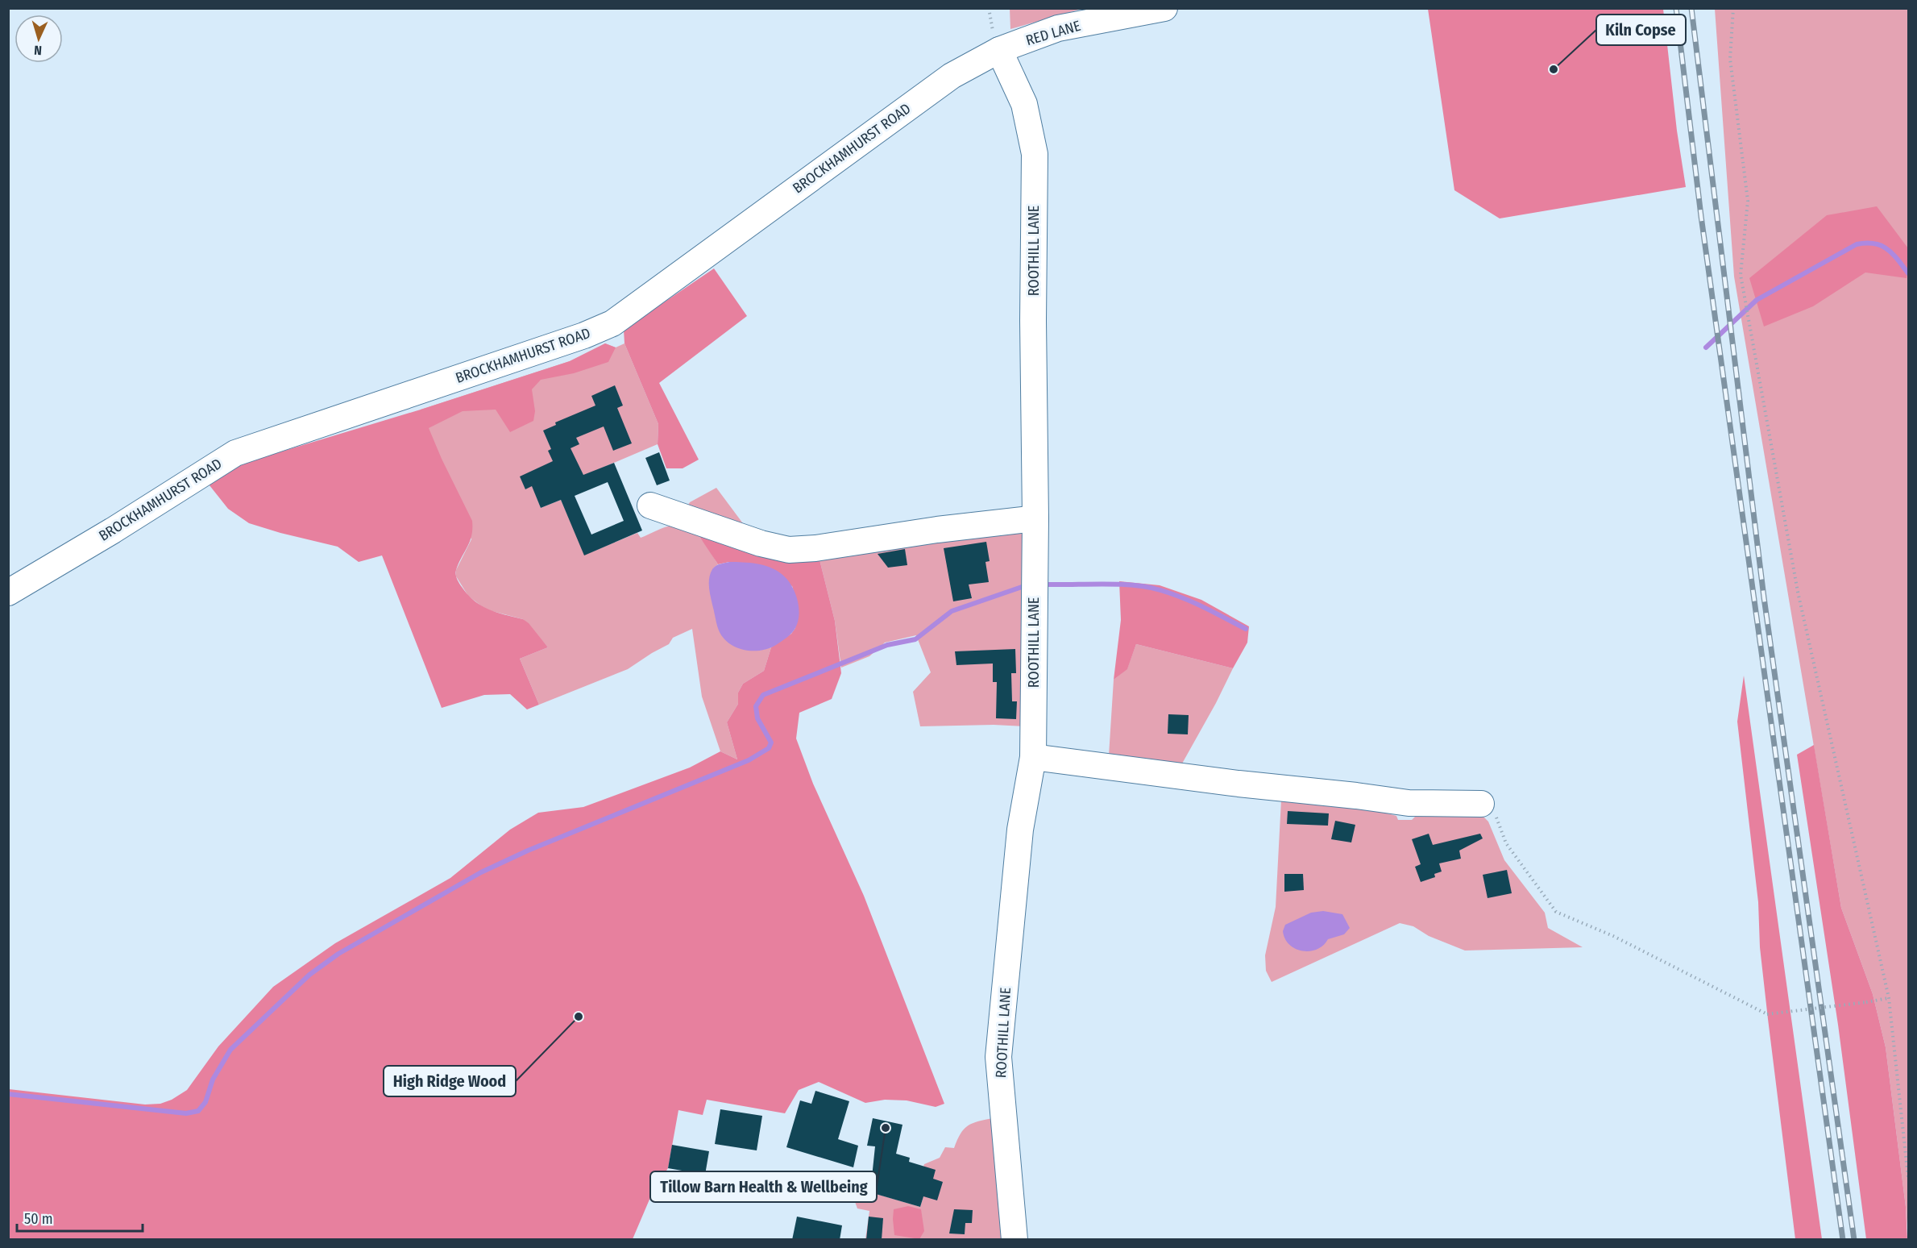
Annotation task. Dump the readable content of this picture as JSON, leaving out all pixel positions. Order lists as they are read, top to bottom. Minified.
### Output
{"streets":{"street":["RED LANE","BROCKHAMHURST ROAD","ROOTHILL LANE"]},"crossings":[["RED LANE","BROCKHAMHURST ROAD"],["RED LANE","ROOTHILL LANE"],["BROCKHAMHURST ROAD","ROOTHILL LANE"]],"places":["Kiln Copse","High Ridge Wood","Tillow Barn Health & Wellbeing"],"scale_bar":"50 m","north":"bottom"}
